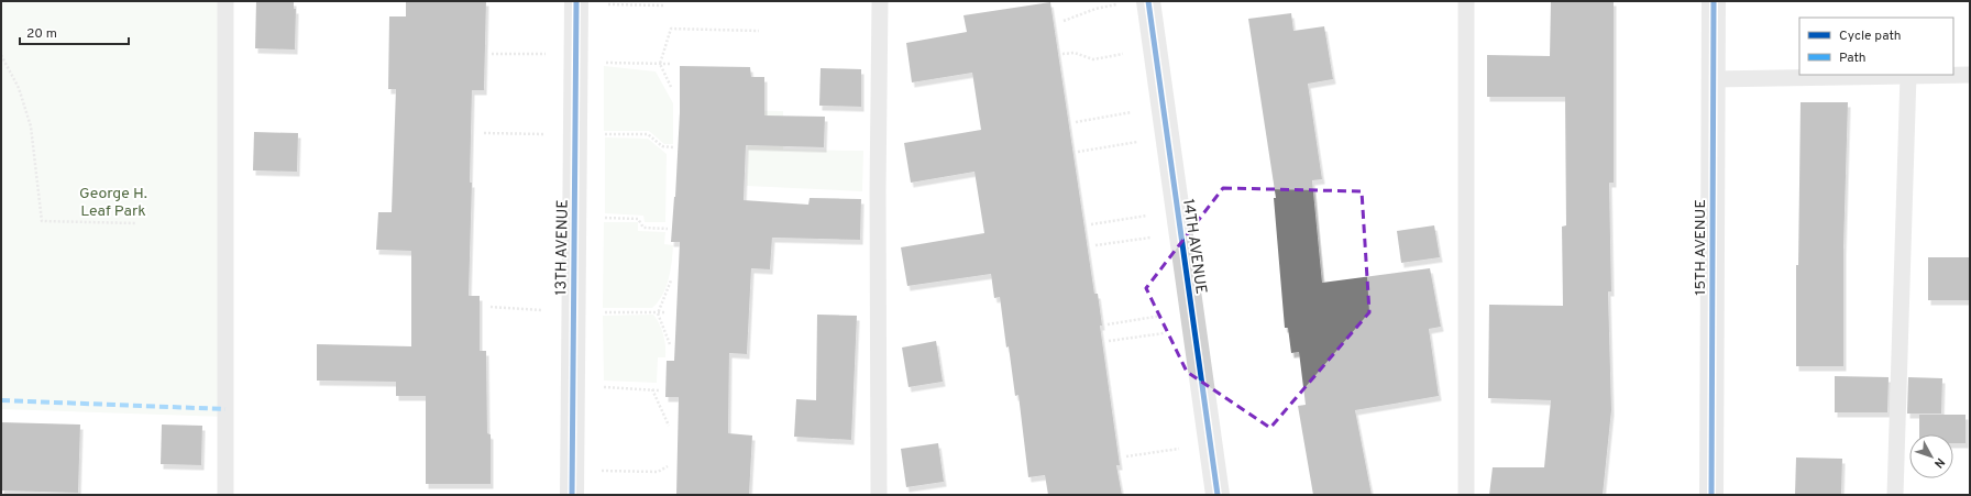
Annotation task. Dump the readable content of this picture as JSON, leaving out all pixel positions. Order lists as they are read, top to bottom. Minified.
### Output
{"streets":{"street":["14TH AVENUE","13TH AVENUE","15TH AVENUE"]},"parks":["George H. Leaf Park"],"legend":["Cycle path","Path"],"scale_bar":"20 m","north":"bottom right"}
